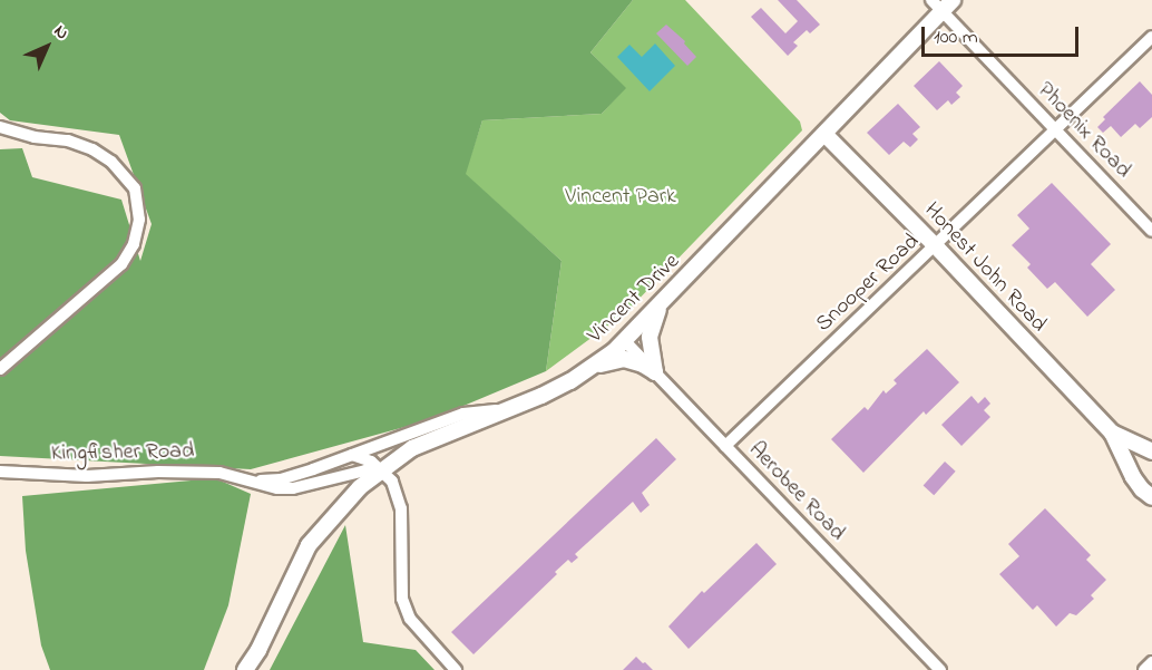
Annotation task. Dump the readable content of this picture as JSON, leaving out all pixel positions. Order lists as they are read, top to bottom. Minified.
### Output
{"streets":{"street":["Phoenix Road","Honest John Road","Snooper Road","Vincent Drive","Kingfisher Road","Aerobee Road"]},"crossings":[["Phoenix Road","Snooper Road"],["Phoenix Road","Vincent Drive"],["Honest John Road","Snooper Road"],["Honest John Road","Vincent Drive"],["Snooper Road","Aerobee Road"],["Vincent Drive","Kingfisher Road"],["Vincent Drive","Aerobee Road"]],"parks":["Vincent Park"],"scale_bar":"100 m","north":"top right"}
